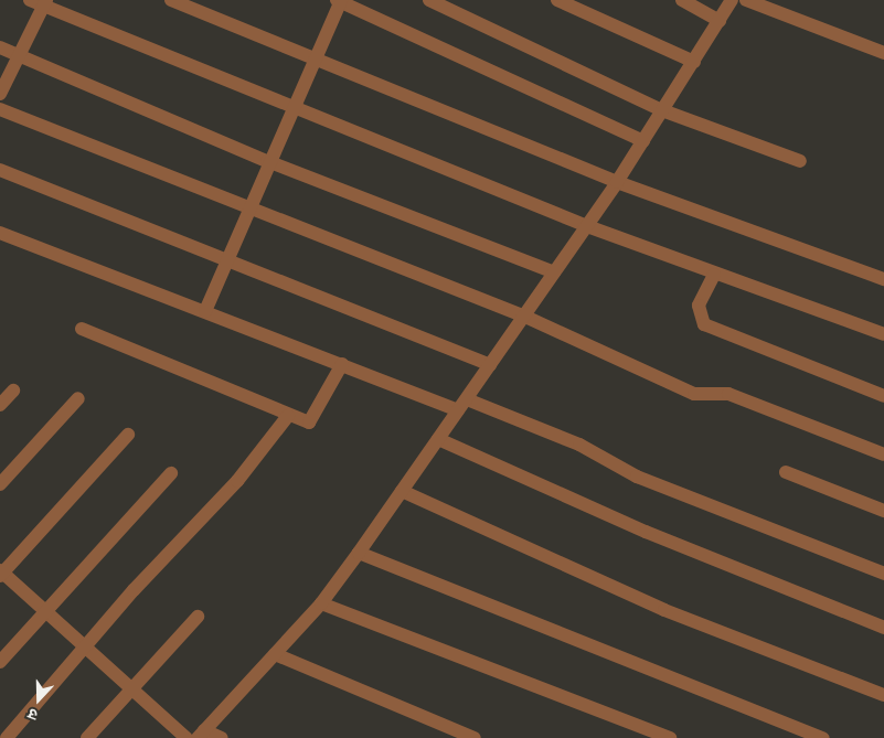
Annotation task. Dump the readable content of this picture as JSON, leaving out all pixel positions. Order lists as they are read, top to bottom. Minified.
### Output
{"north":"bottom"}
